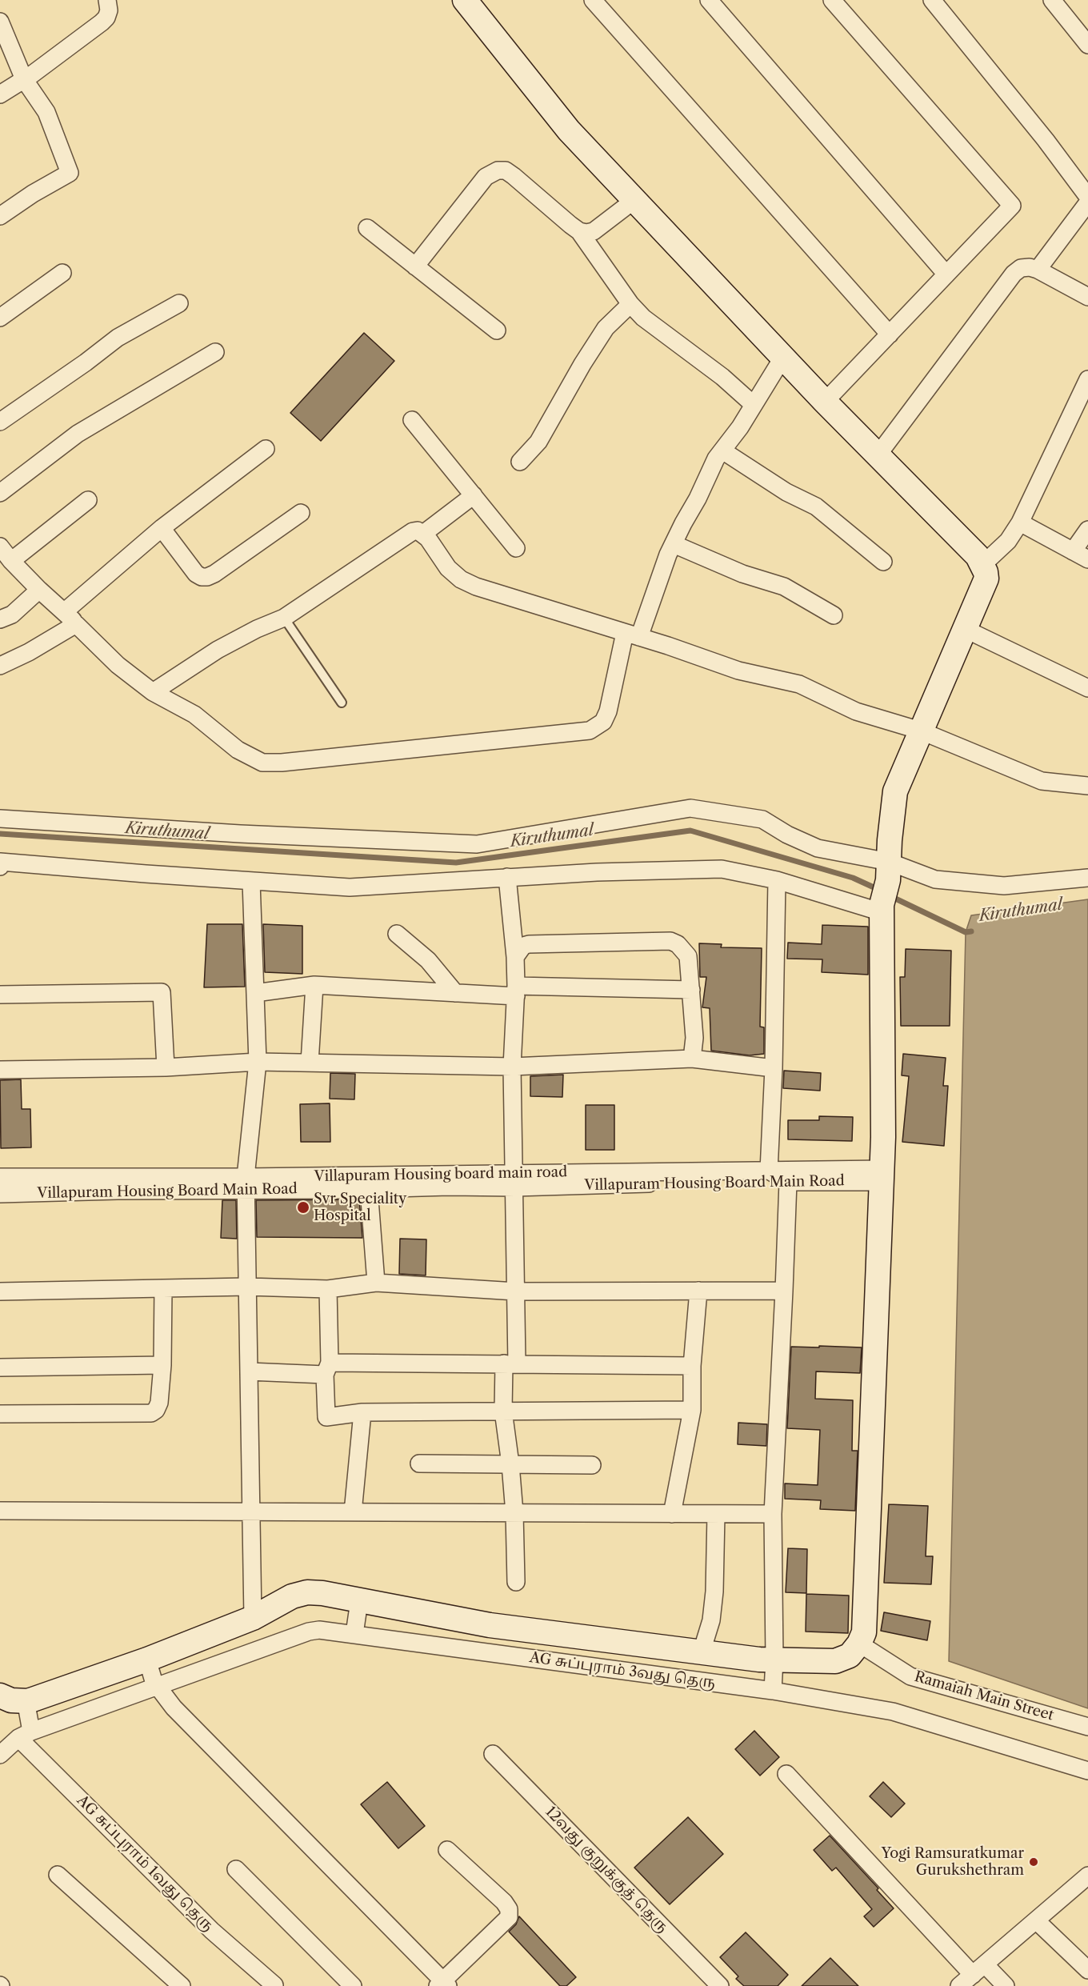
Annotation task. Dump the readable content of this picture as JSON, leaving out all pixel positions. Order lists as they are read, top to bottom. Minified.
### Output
{"streets":{"street":["Villapuram Housing board main road","Villapuram Housing Board Main Road","AG சுப்புராம் 3வது தெரு","Ramaiah Main Street","AG சுப்புராம் 1வது தெரு","12வது குறுக்குத் தெரு"]},"crossings":[["Villapuram Housing board main road","Villapuram Housing Board Main Road"]],"water":["Kiruthumal"],"places":["Svr Speciality Hospital","Yogi Ramsuratkumar Gurukshethram"]}
